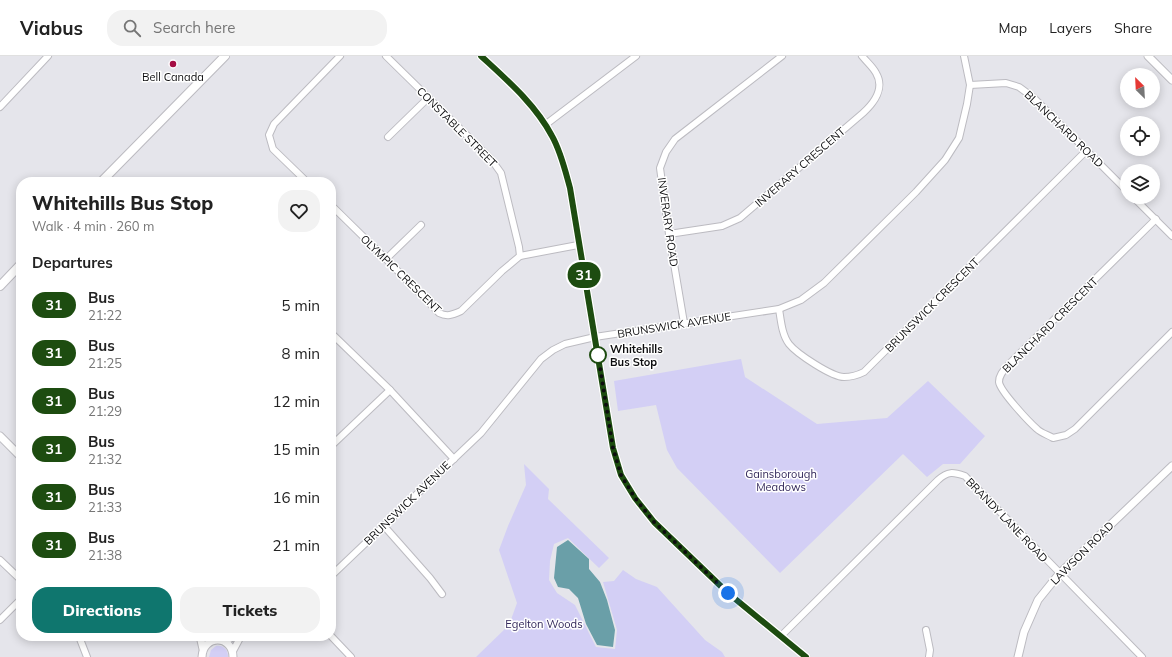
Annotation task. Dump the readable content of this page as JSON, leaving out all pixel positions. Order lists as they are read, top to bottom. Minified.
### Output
{"streets":{"street":["CONSTABLE STREET","BLANCHARD ROAD","INVERARY CRESCENT","INVERARY ROAD","OLYMPIC CRESCENT","BRUNSWICK CRESCENT","BRUNSWICK AVENUE","BLANCHARD CRESCENT","BRANDY LANE ROAD","LAWSON ROAD"]},"crossings":[["CONSTABLE STREET","OLYMPIC CRESCENT"],["BLANCHARD ROAD","BRUNSWICK CRESCENT"],["BLANCHARD ROAD","BRUNSWICK AVENUE"],["INVERARY CRESCENT","INVERARY ROAD"],["INVERARY ROAD","BRUNSWICK AVENUE"],["BRUNSWICK CRESCENT","BRUNSWICK AVENUE"],["BRANDY LANE ROAD","LAWSON ROAD"]],"parks":["Gainsborough Meadows","Egelton Woods"],"places":["Bell Canada","Whitehills Bus Stop"],"lines":["bus line 31"],"north":"top left","page":{"header":"Viabus","search":"Search here","nav":["Map","Layers","Share"],"on_map":"31","heading":[["Whitehills Bus Stop","Walk · 4 min · 260 m"],"Departures"],"list":[{"mark":"31","name":"Bus","note":"21:22","value":"5 min"},{"mark":"31","name":"Bus","note":"21:25","value":"8 min"},{"mark":"31","name":"Bus","note":"21:29","value":"12 min"},{"mark":"31","name":"Bus","note":"21:32","value":"15 min"},{"mark":"31","name":"Bus","note":"21:33","value":"16 min"},{"mark":"31","name":"Bus","note":"21:38","value":"21 min"}],"buttons":["Directions","Tickets"]}}
